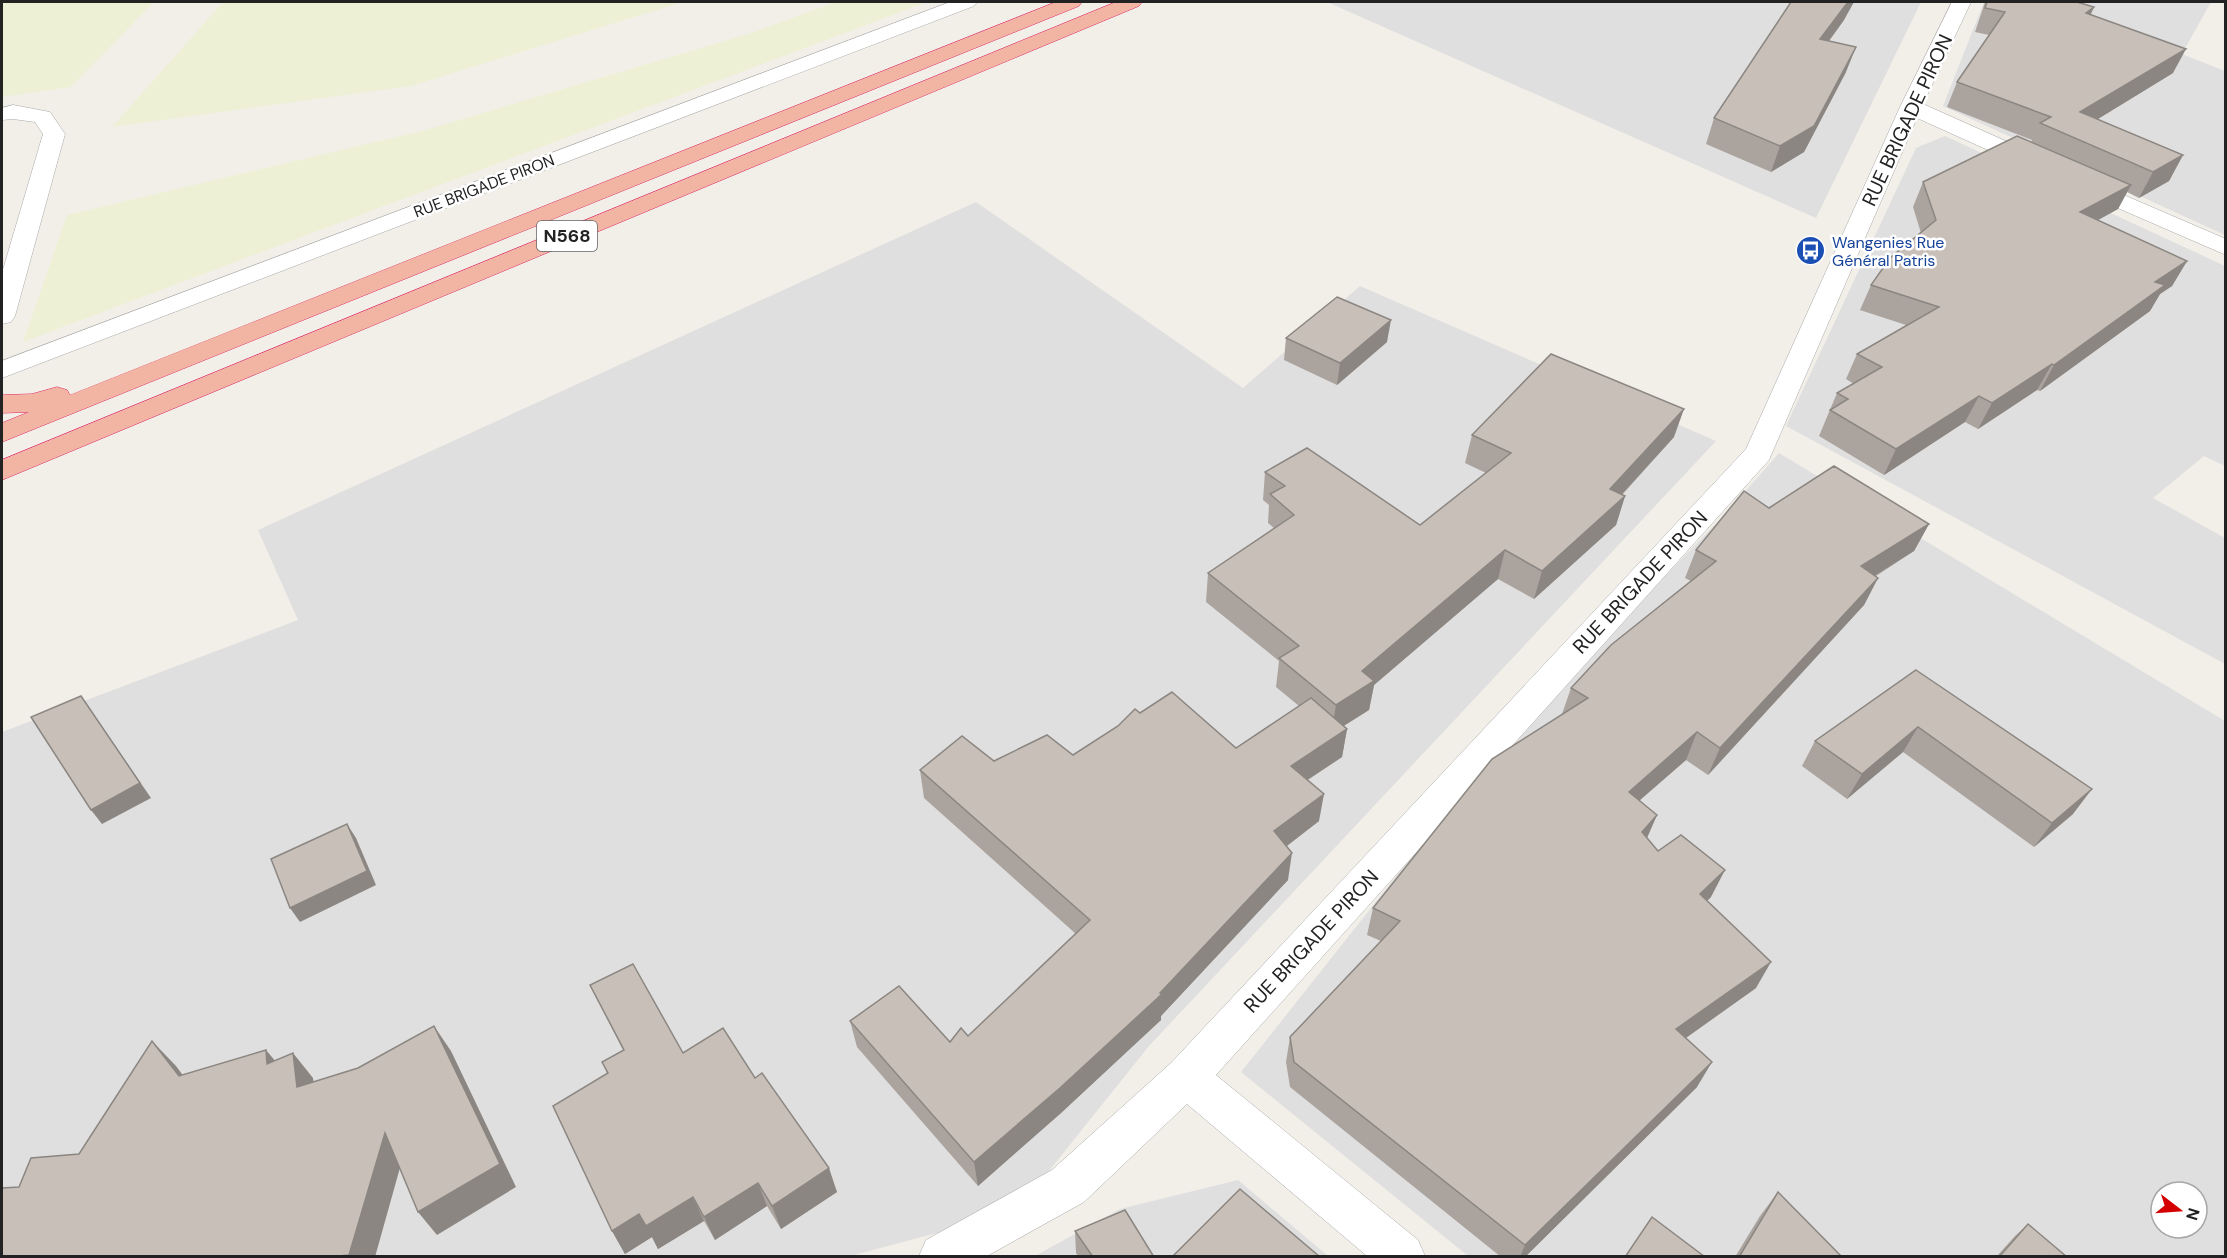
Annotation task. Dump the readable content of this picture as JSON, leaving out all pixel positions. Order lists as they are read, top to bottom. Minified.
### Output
{"streets":{"highway":["N568"],"street":["RUE BRIGADE PIRON"]},"places":{"bus stop":["Wangenies Rue Général Patris"]},"north":"right"}
